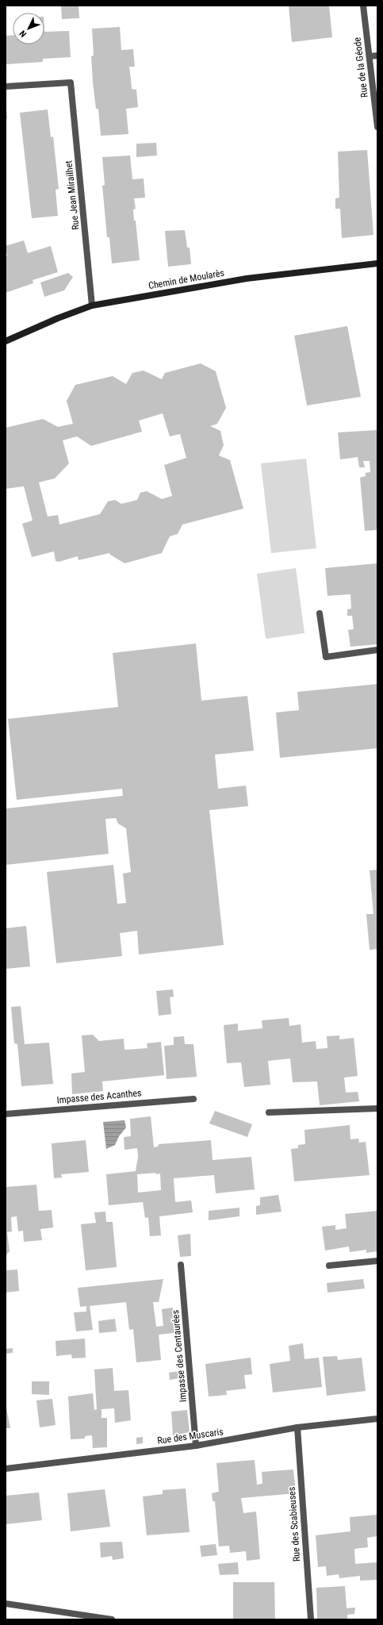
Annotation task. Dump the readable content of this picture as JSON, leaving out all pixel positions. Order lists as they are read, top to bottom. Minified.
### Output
{"streets":{"main road":["Chemin de Moularès"],"street":["Rue de la Géode","Rue Jean Mirailhet","Impasse des Acanthes","Impasse des Centaurées","Rue des Muscaris","Rue des Scabieuses"]},"crossings":[["Rue Jean Mirailhet","Chemin de Moularès"],["Impasse des Centaurées","Rue des Muscaris"],["Rue des Muscaris","Rue des Scabieuses"]],"north":"bottom left"}
